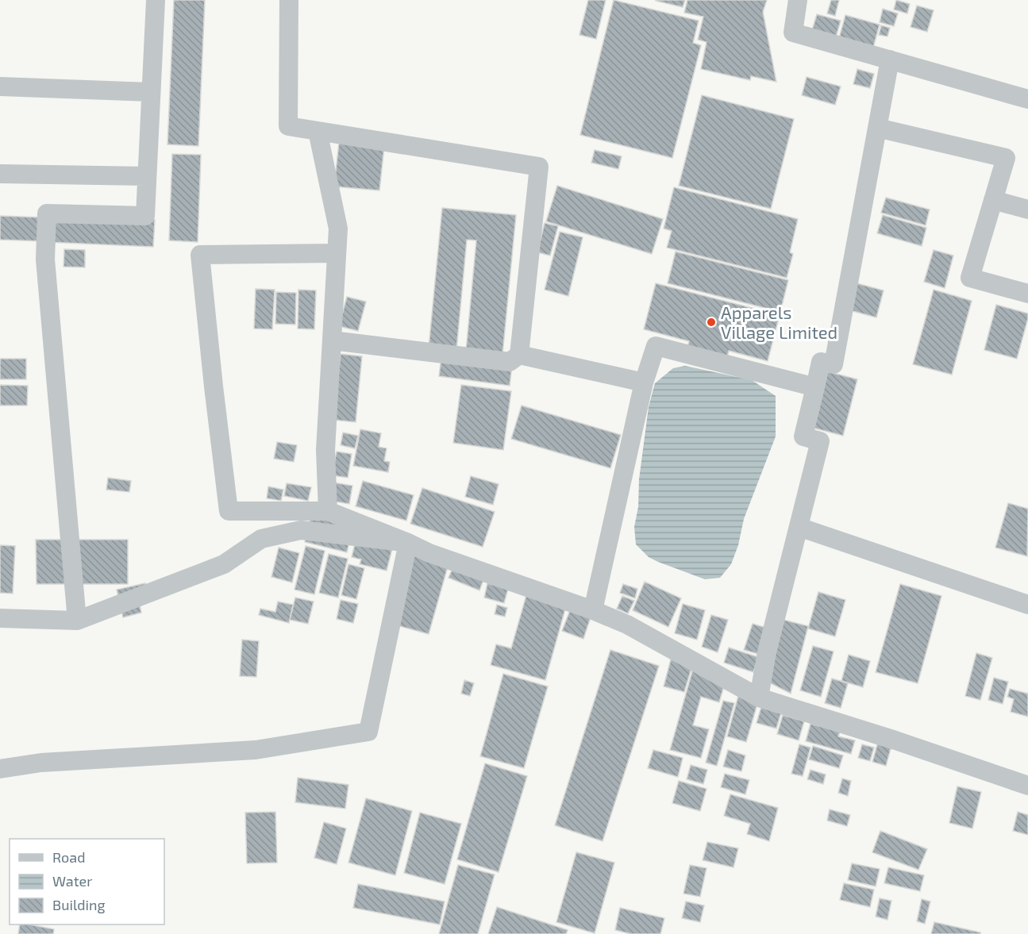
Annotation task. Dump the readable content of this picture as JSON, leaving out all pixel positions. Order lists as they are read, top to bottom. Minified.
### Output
{"places":["Apparels Village Limited"],"legend":["Road","Water","Building"]}
